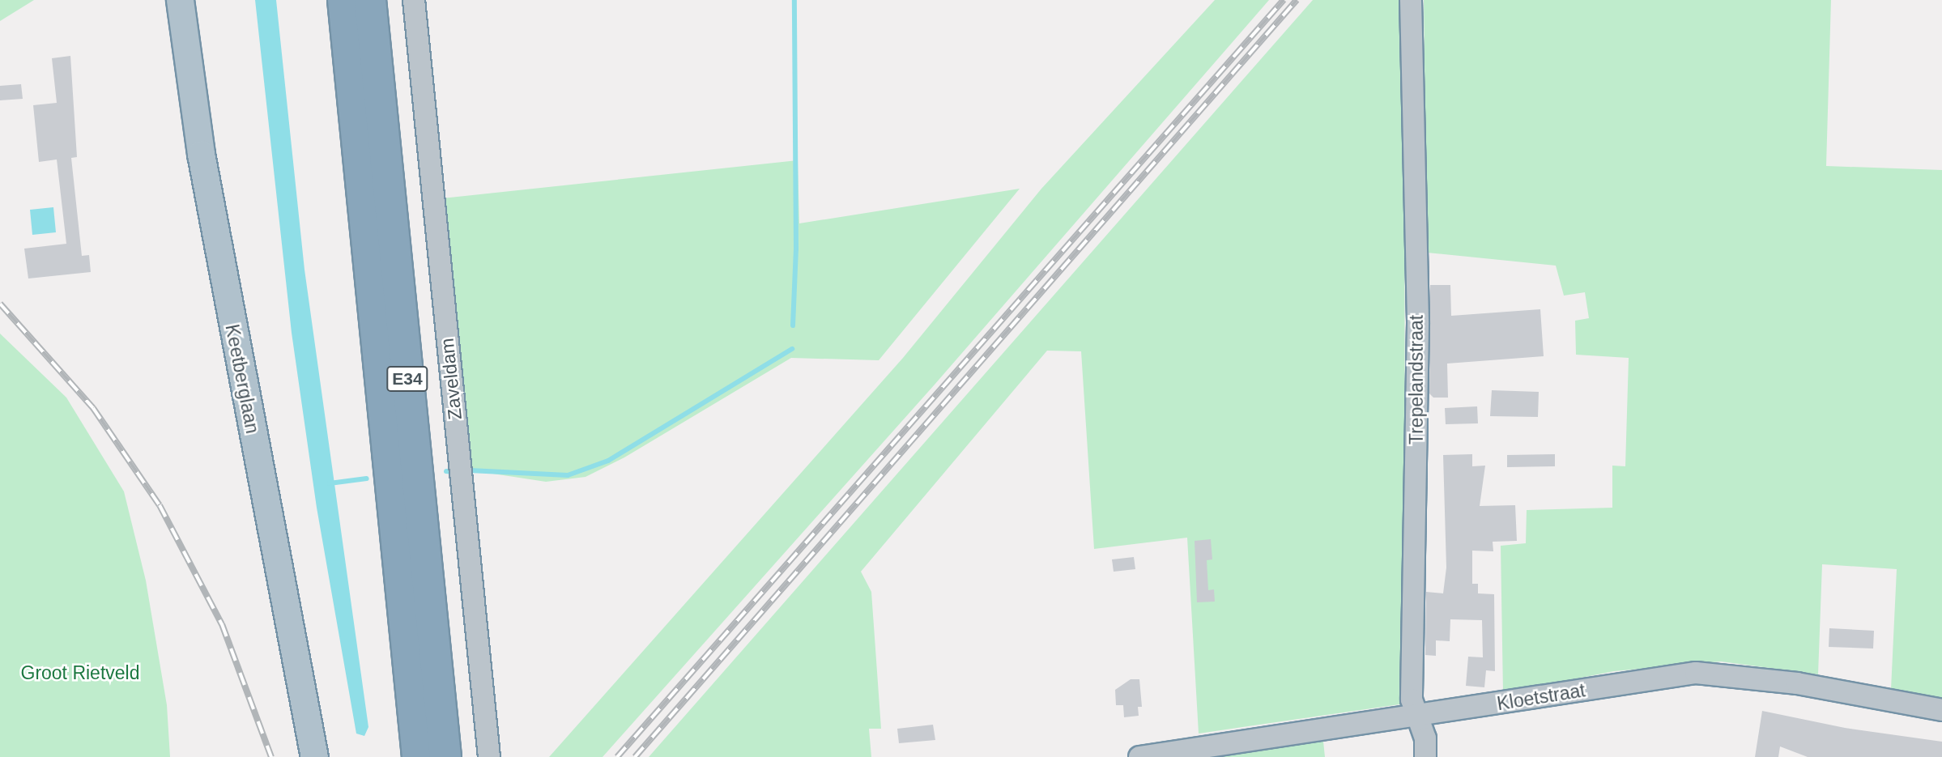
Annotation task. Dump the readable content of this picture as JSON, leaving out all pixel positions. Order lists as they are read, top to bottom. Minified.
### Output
{"streets":{"highway":["E34"],"main road":["Keetberglaan"],"street":["Zaveldam","Trepelandstraat","Kloetstraat"]},"crossings":[["Trepelandstraat","Kloetstraat"]],"parks":["Groot Rietveld"]}
